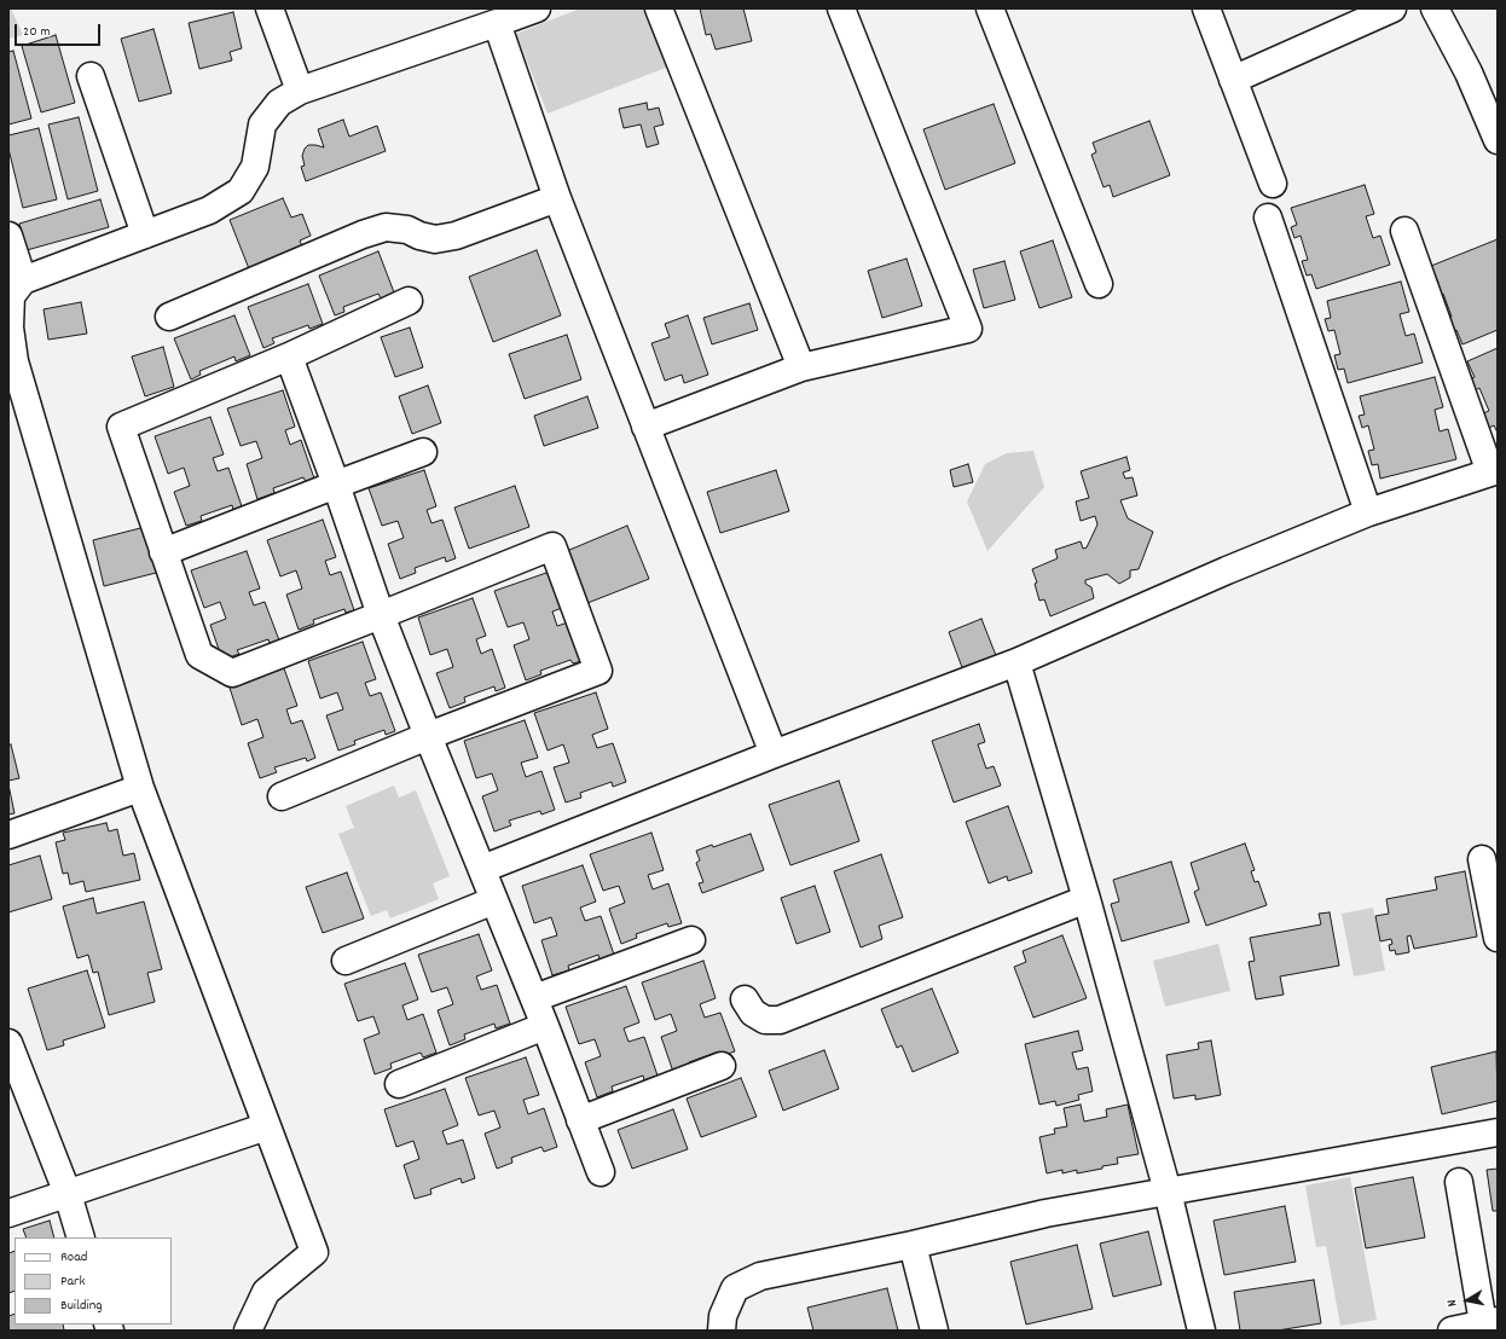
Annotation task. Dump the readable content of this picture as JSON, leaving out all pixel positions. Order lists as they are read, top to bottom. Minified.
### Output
{"legend":["Road","Park","Building"],"scale_bar":"20 m","north":"left"}
